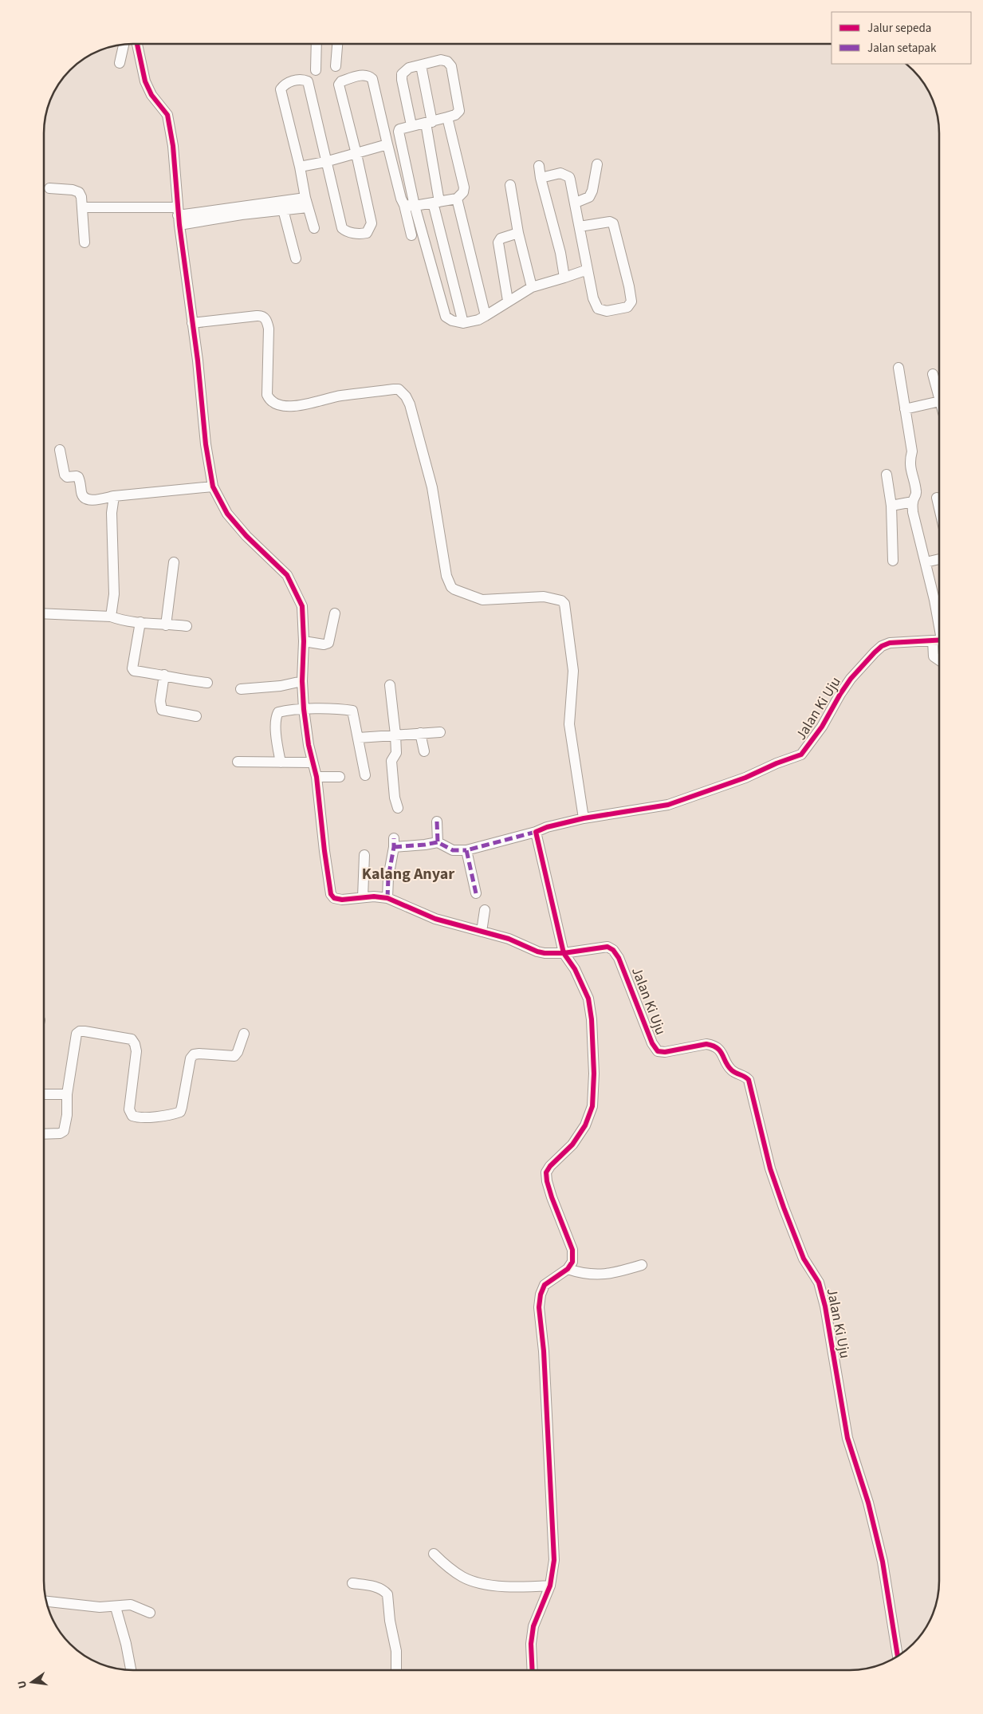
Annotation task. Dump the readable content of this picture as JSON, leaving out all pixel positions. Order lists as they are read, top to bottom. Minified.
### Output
{"streets":{"street":["Jalan Ki Uju"]},"districts":["Kalang Anyar"],"legend":["Jalur sepeda","Jalan setapak"],"north":"left"}
